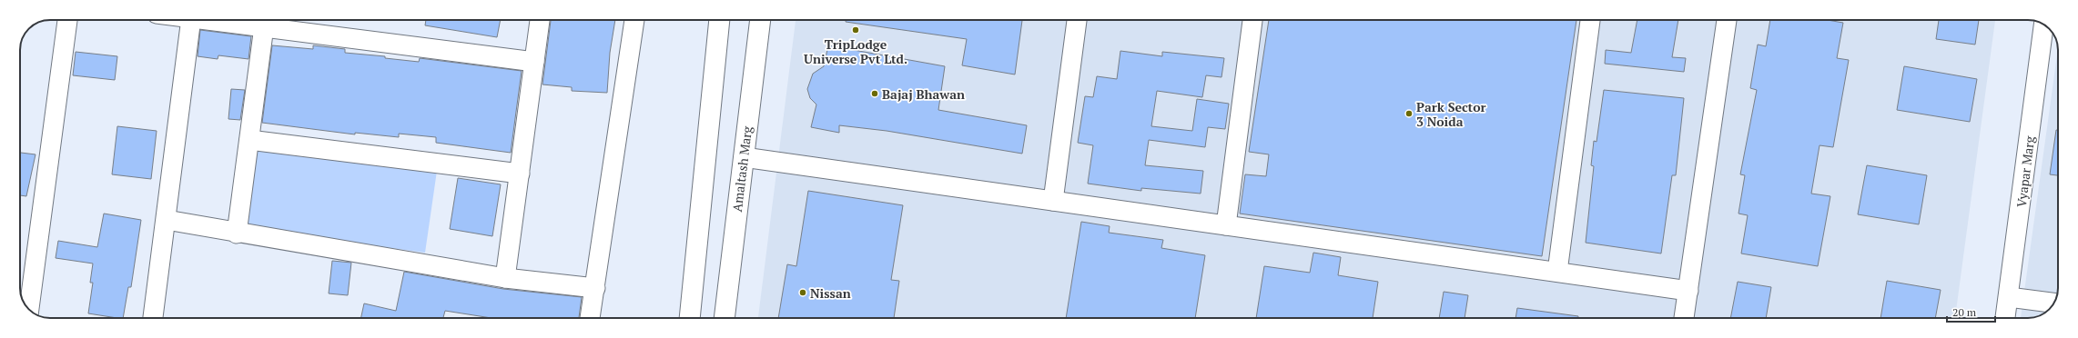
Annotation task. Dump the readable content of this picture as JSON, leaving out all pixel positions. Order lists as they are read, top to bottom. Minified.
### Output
{"streets":{"main road":["Amaltash Marg"],"street":["Vyapar Marg"]},"places":["TripLodge Universe Pvt Ltd.","Bajaj Bhawan","Park Sector 3 Noida","Nissan"],"scale_bar":"20 m"}
